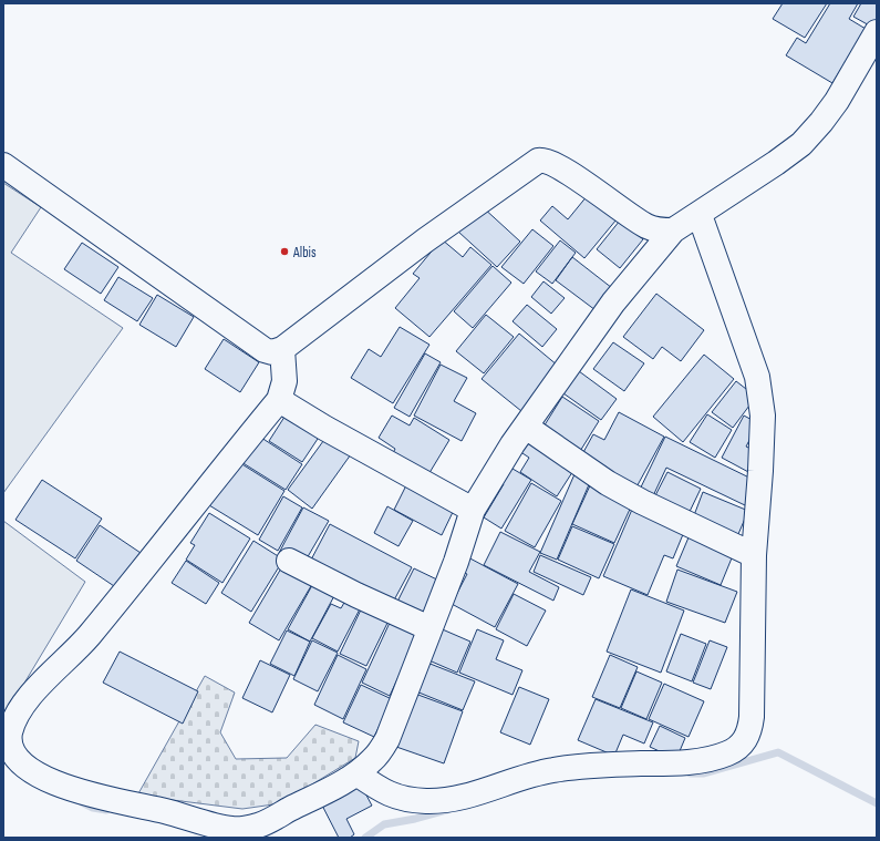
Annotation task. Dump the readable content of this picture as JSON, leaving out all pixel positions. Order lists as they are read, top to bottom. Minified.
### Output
{"places":["Albis"]}
